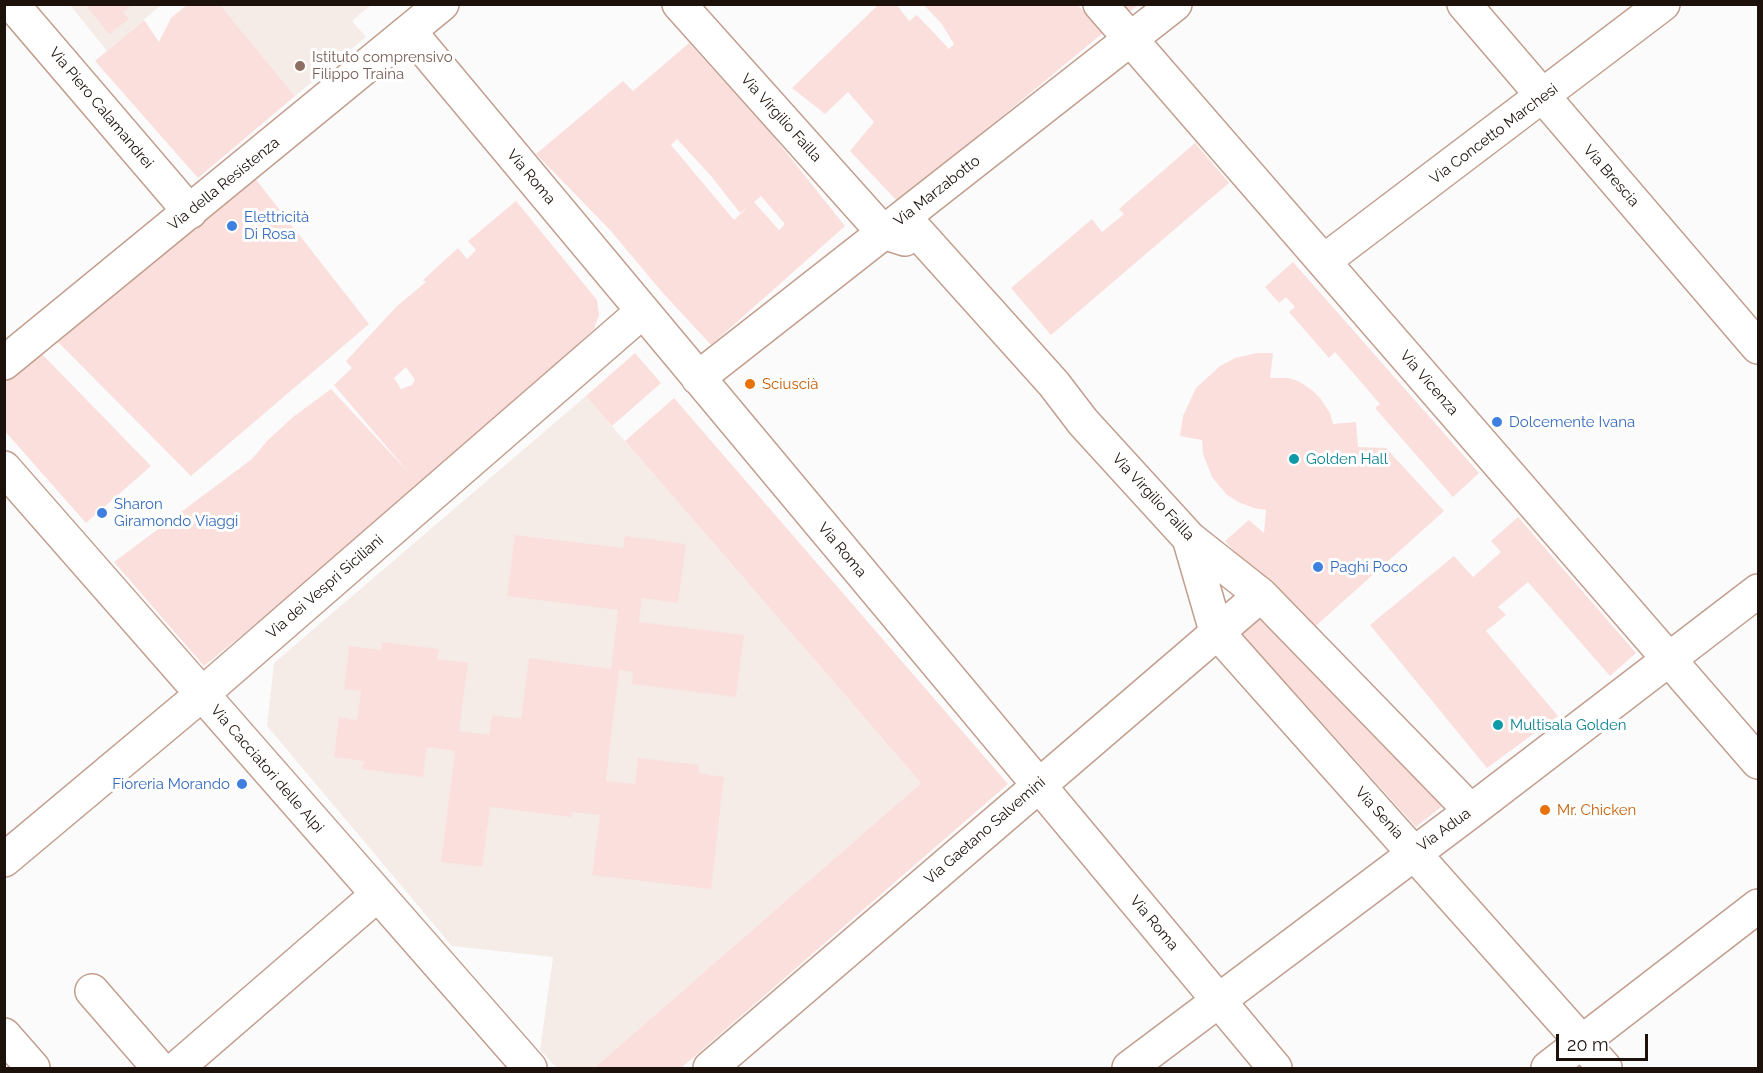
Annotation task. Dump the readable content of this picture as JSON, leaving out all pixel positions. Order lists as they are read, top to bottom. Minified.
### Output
{"streets":{"street":["Via Piero Calamandrei","Via Virgilio Failla","Via Concetto Marchesi","Via Brescia","Via Roma","Via della Resistenza","Via Marzabotto","Via Vicenza","Via dei Vespri Siciliani","Via Cacciatori delle Alpi","Via Senia","Via Adua","Via Gaetano Salvemini"]},"crossings":[["Via Piero Calamandrei","Via della Resistenza"],["Via Virgilio Failla","Via Marzabotto"],["Via Virgilio Failla","Via Senia"],["Via Virgilio Failla","Via Adua"],["Via Virgilio Failla","Via Gaetano Salvemini"],["Via Concetto Marchesi","Via Brescia"],["Via Concetto Marchesi","Via Vicenza"],["Via Roma","Via della Resistenza"],["Via Roma","Via Marzabotto"],["Via Roma","Via dei Vespri Siciliani"],["Via Roma","Via Adua"],["Via Roma","Via Gaetano Salvemini"],["Via Marzabotto","Via Vicenza"],["Via Vicenza","Via Adua"],["Via dei Vespri Siciliani","Via Cacciatori delle Alpi"],["Via Senia","Via Adua"],["Via Senia","Via Gaetano Salvemini"]],"places":["Istituto comprensivo Filippo Traina","Elettricità Di Rosa","Sciuscià","Dolcemente Ivana","Golden Hall","Sharon Giramondo Viaggi","Paghi Poco","Multisala Golden","Fioreria Morando","Mr. Chicken"],"scale_bar":"20 m"}
